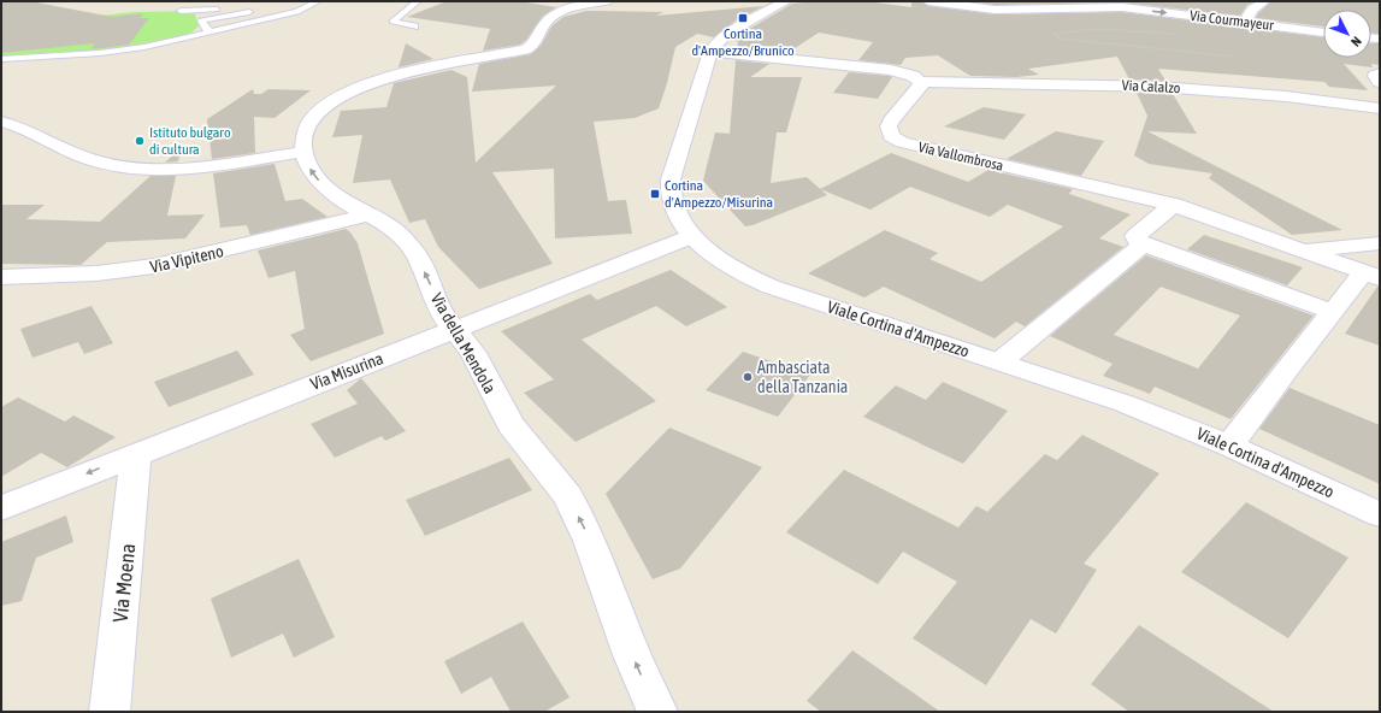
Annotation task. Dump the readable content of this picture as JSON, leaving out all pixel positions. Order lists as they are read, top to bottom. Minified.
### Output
{"streets":{"street":["Via Courmayeur","Via Calalzo","Via Vallombrosa","Via Vipiteno","Viale Cortina d'Ampezzo","Via della Mendola","Via Misurina","Via Moena"]},"crossings":[["Via Calalzo","Via Vallombrosa"],["Via Vipiteno","Via della Mendola"],["Viale Cortina d'Ampezzo","Via Misurina"],["Via della Mendola","Via Misurina"],["Via Misurina","Via Moena"]],"one_way":["Via Courmayeur","Via della Mendola"],"places":{"transit":["Cortina d'Ampezzo/Brunico","Cortina d'Ampezzo/Misurina"],"other":["Istituto bulgaro di cultura","Ambasciata della Tanzania"]},"north":"bottom right"}
